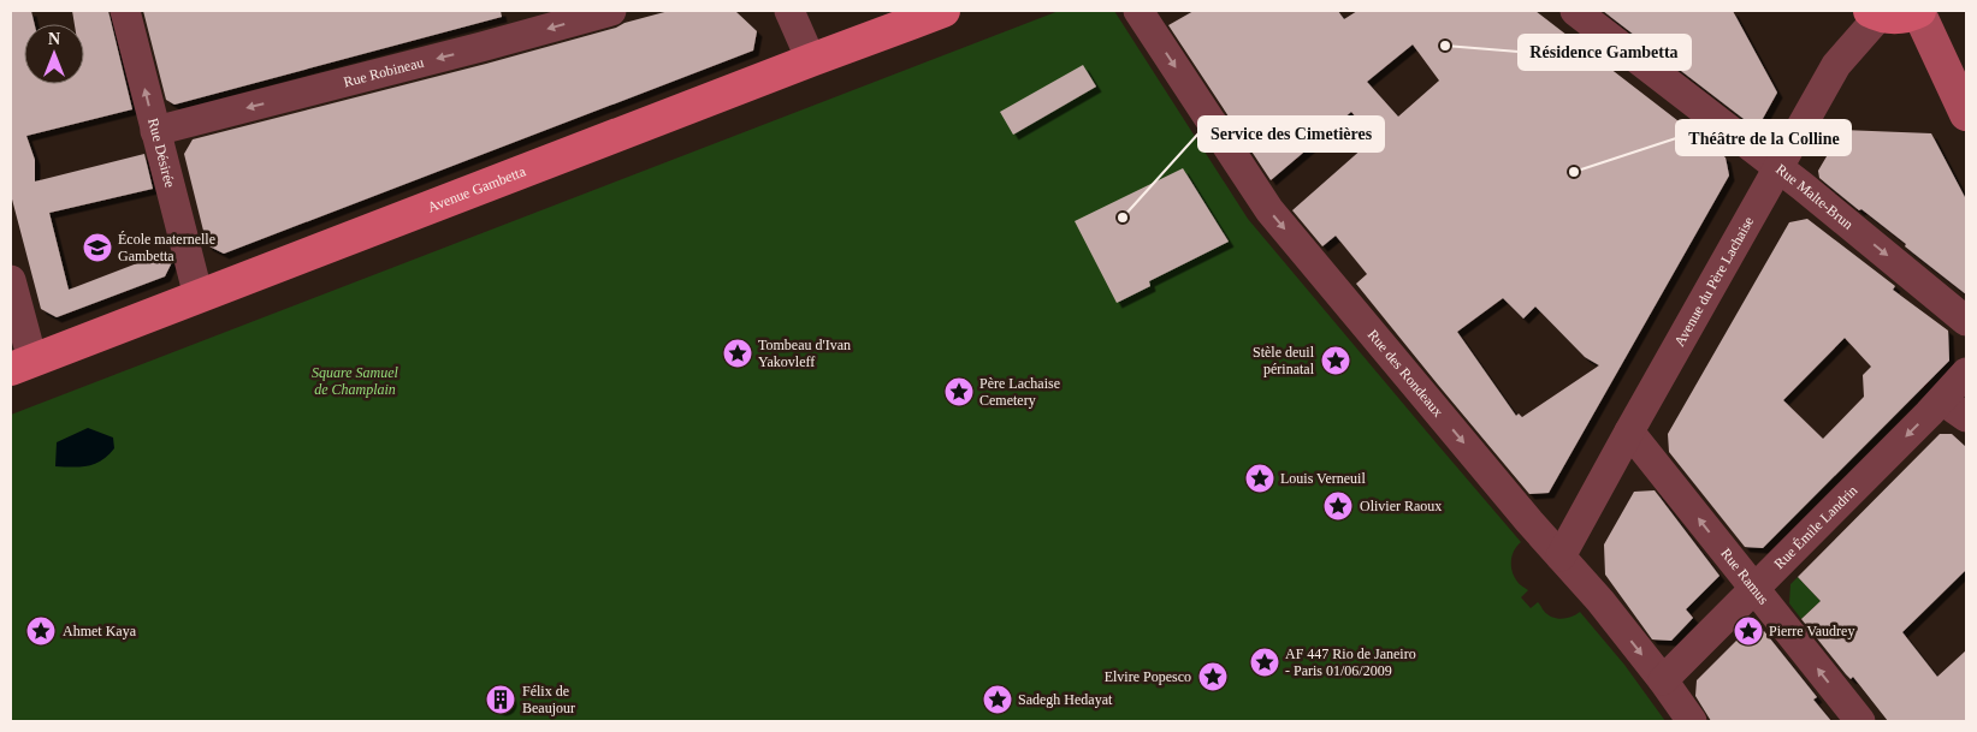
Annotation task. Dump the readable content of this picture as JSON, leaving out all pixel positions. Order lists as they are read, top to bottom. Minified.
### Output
{"streets":{"main road":["Avenue Gambetta"],"street":["Rue Robineau","Rue Désirée","Rue Malte-Brun","Avenue du Père Lachaise","Rue des Rondeaux","Rue Émile Landrin","Rue Ramus"]},"crossings":[["Rue Robineau","Rue Désirée"],["Rue Désirée","Avenue Gambetta"],["Rue Malte-Brun","Avenue du Père Lachaise"],["Avenue du Père Lachaise","Rue des Rondeaux"],["Avenue du Père Lachaise","Rue Ramus"],["Rue des Rondeaux","Rue Émile Landrin"],["Rue Émile Landrin","Rue Ramus"]],"one_way":["Rue Robineau","Rue Désirée","Rue Malte-Brun","Rue des Rondeaux","Rue Émile Landrin","Rue Ramus"],"parks":["Square Samuel de Champlain"],"places":{"other":["Résidence Gambetta","Théâtre de la Colline","Service des Cimetières"],"school or university":["École maternelle Gambetta"],"place":["Tombeau d'Ivan Yakovleff","Stèle deuil périnatal","Père Lachaise Cemetery","Louis Verneuil","Olivier Raoux","Ahmet Kaya","Pierre Vaudrey","AF 447 Rio de Janeiro - Paris 01/06/2009","Elvire Popesco","Sadegh Hedayat"],"building":["Félix de Beaujour"]},"north":"top"}
